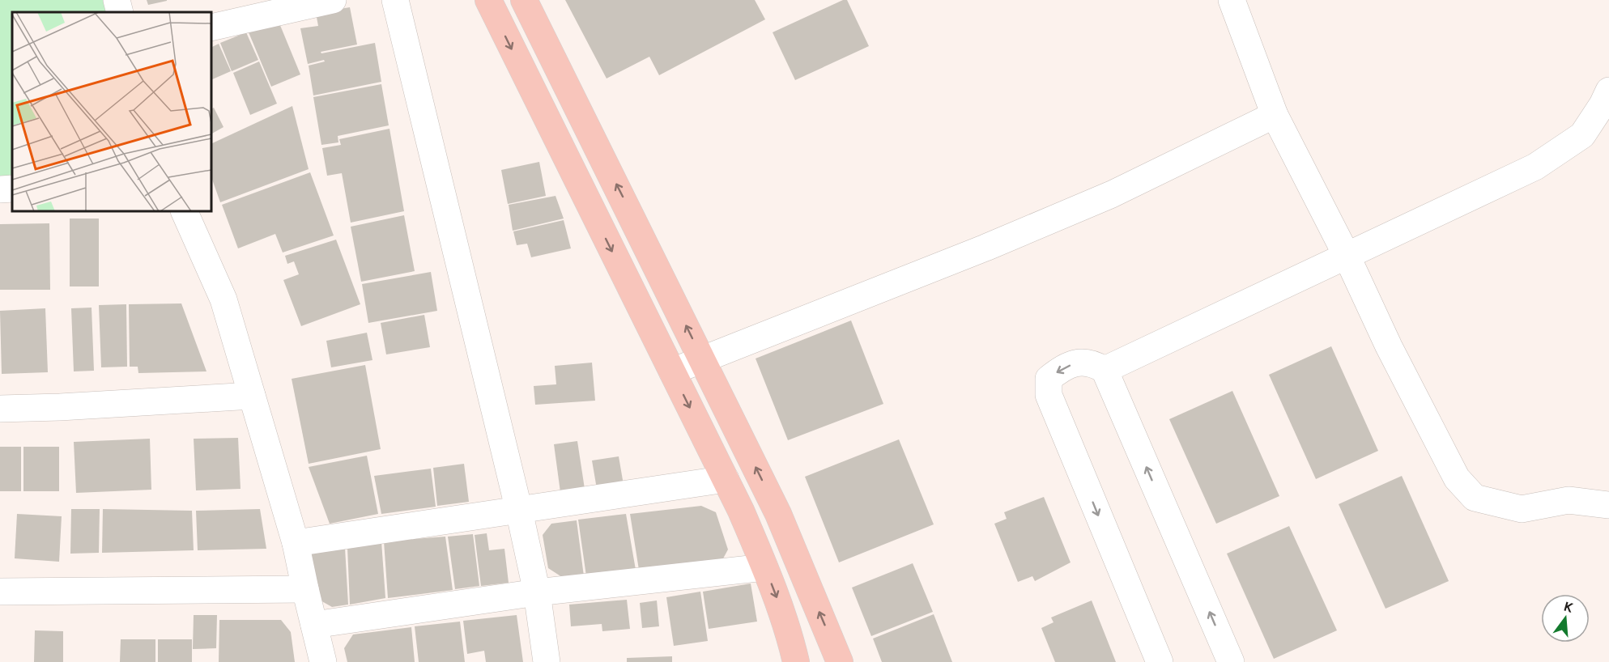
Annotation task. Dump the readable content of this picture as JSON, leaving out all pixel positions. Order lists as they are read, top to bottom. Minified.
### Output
{"north":"top"}
